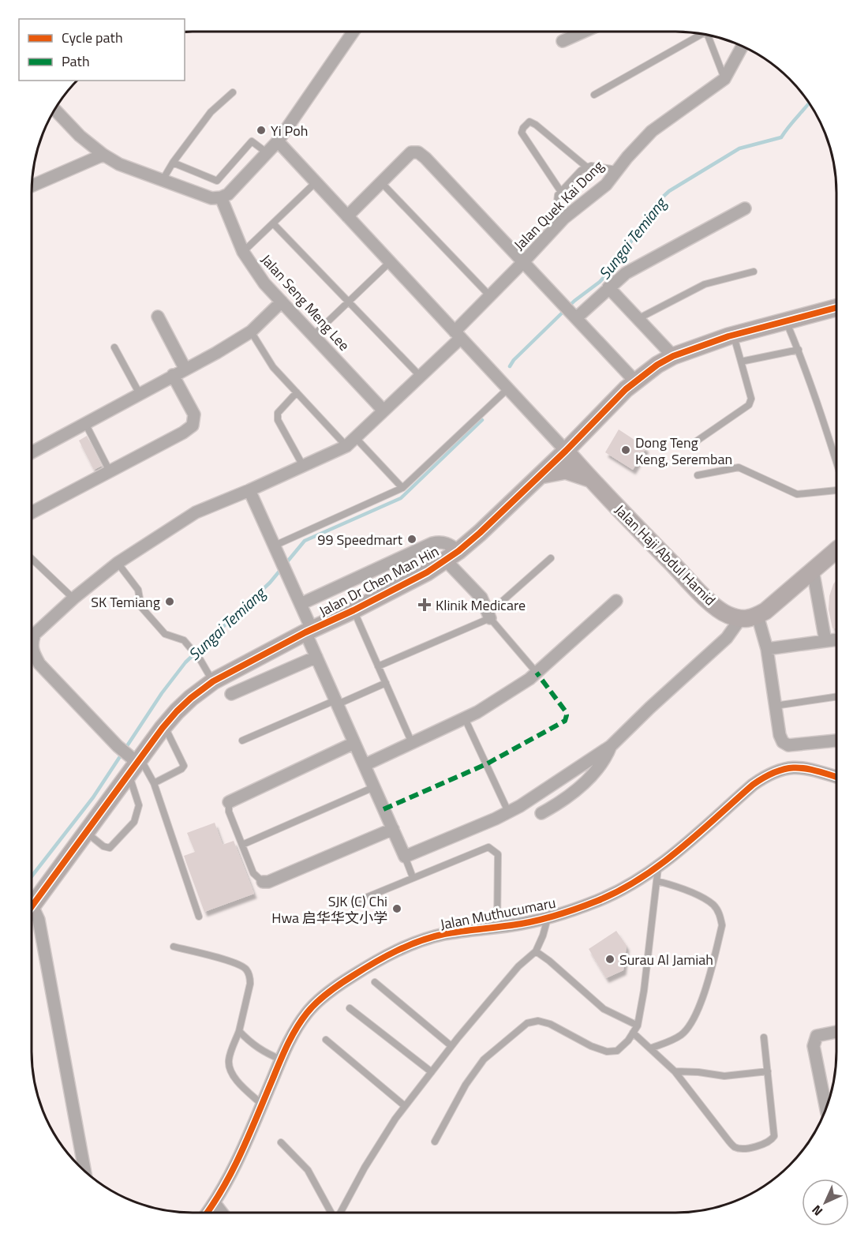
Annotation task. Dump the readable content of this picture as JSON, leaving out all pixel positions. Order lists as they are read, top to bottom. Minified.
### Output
{"streets":{"street":["Jalan Quek Kai Dong","Jalan Seng Meng Lee","Jalan Haji Abdul Hamid","Jalan Dr Chen Man Hin","Jalan Muthucumaru"]},"crossings":[["Jalan Quek Kai Dong","Jalan Seng Meng Lee"],["Jalan Haji Abdul Hamid","Jalan Dr Chen Man Hin"]],"water":["Sungai Temiang"],"places":{"other":["Yi Poh","Dong Teng Keng, Seremban","99 Speedmart","SK Temiang","SJK (C) Chi Hwa 启华华文小学","Surau Al Jamiah"],"health":["Klinik Medicare"]},"legend":["Cycle path","Path"],"north":"bottom left"}
